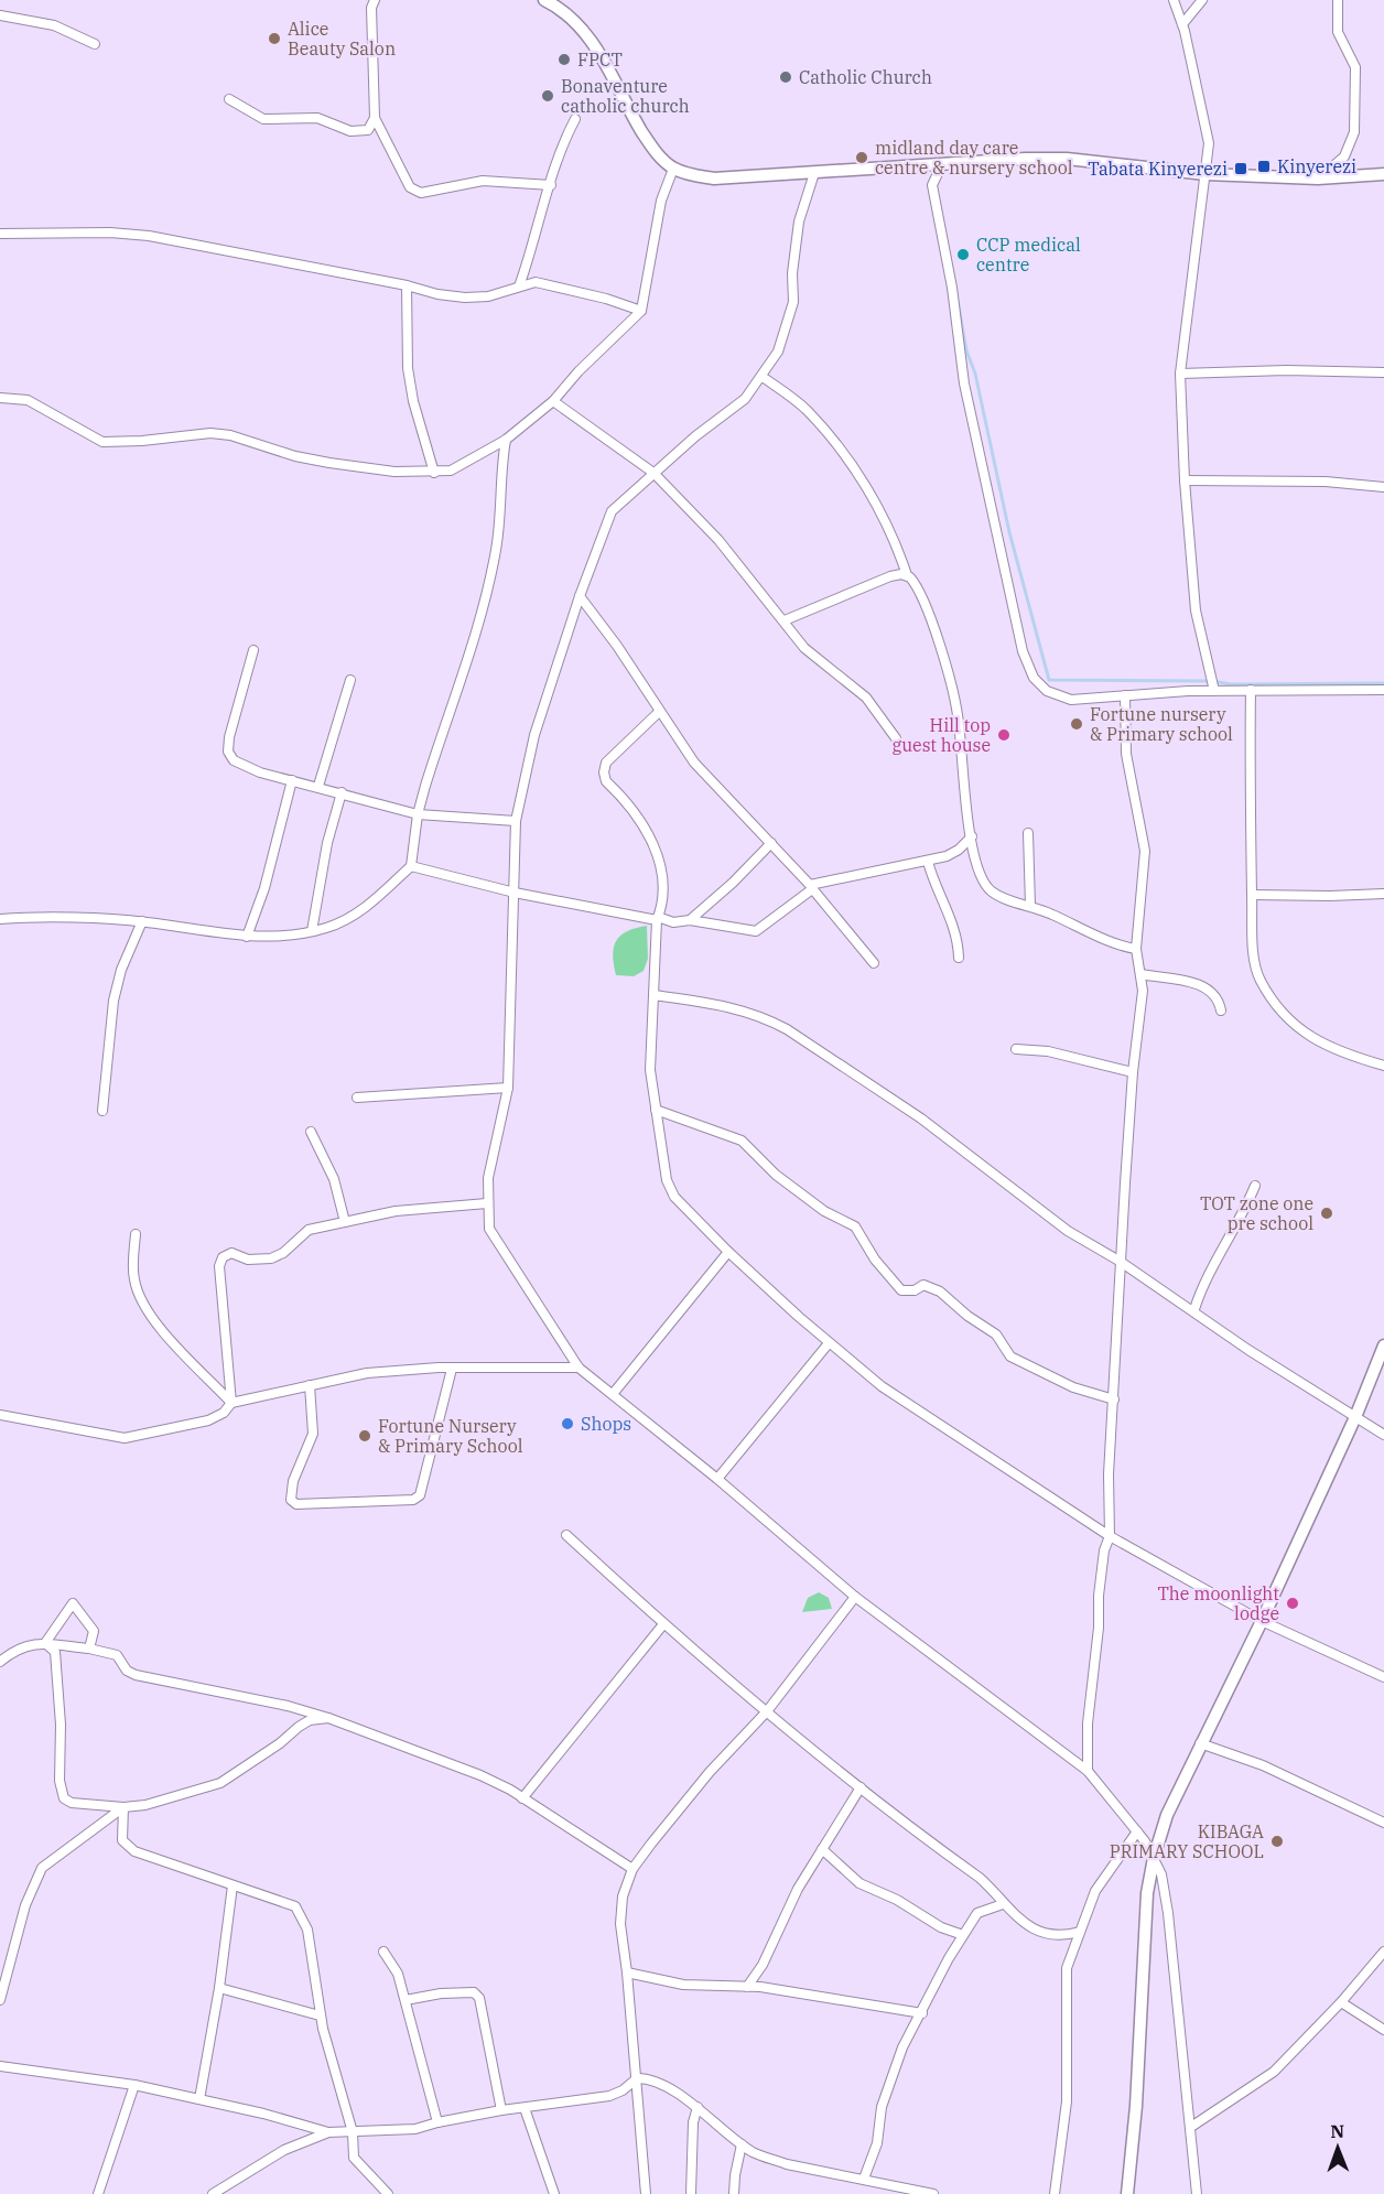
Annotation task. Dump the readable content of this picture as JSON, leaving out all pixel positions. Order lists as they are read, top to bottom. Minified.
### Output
{"places":{"other":["Alice Beauty Salon","FPCT","Catholic Church","Bonaventure catholic church","midland day care centre & nursery school","CCP medical centre","Fortune nursery & Primary school","Hill top guest house","TOT zone one pre school","Shops","Fortune Nursery & Primary School","The moonlight lodge","KIBAGA PRIMARY SCHOOL"],"transit":["Kinyerezi","Tabata Kinyerezi"]},"north":"top"}
